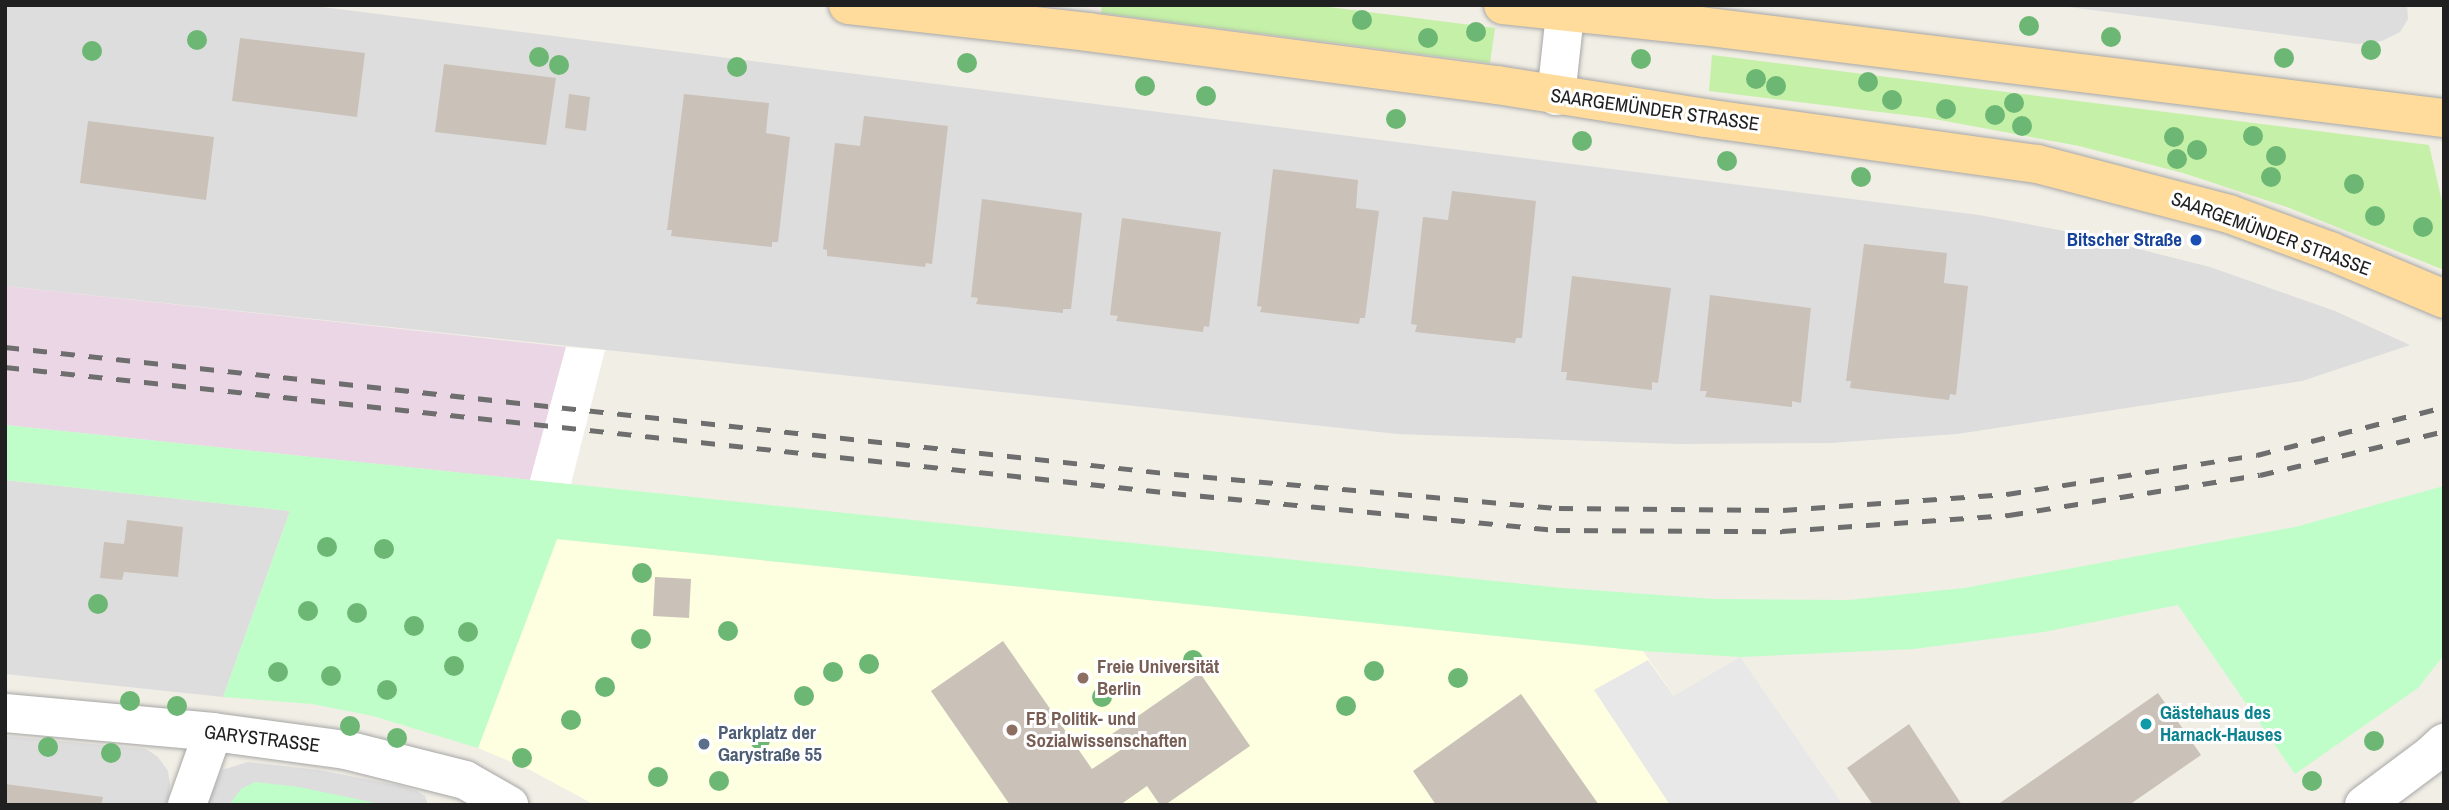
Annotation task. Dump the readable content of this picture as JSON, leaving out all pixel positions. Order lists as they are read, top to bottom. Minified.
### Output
{"streets":{"main road":["SAARGEMÜNDER STRASSE"],"street":["GARYSTRASSE"]},"places":["Bitscher Straße","Freie Universität Berlin","Gästehaus des Harnack-Hauses","FB Politik- und Sozialwissenschaften","Parkplatz der Garystraße 55"]}
